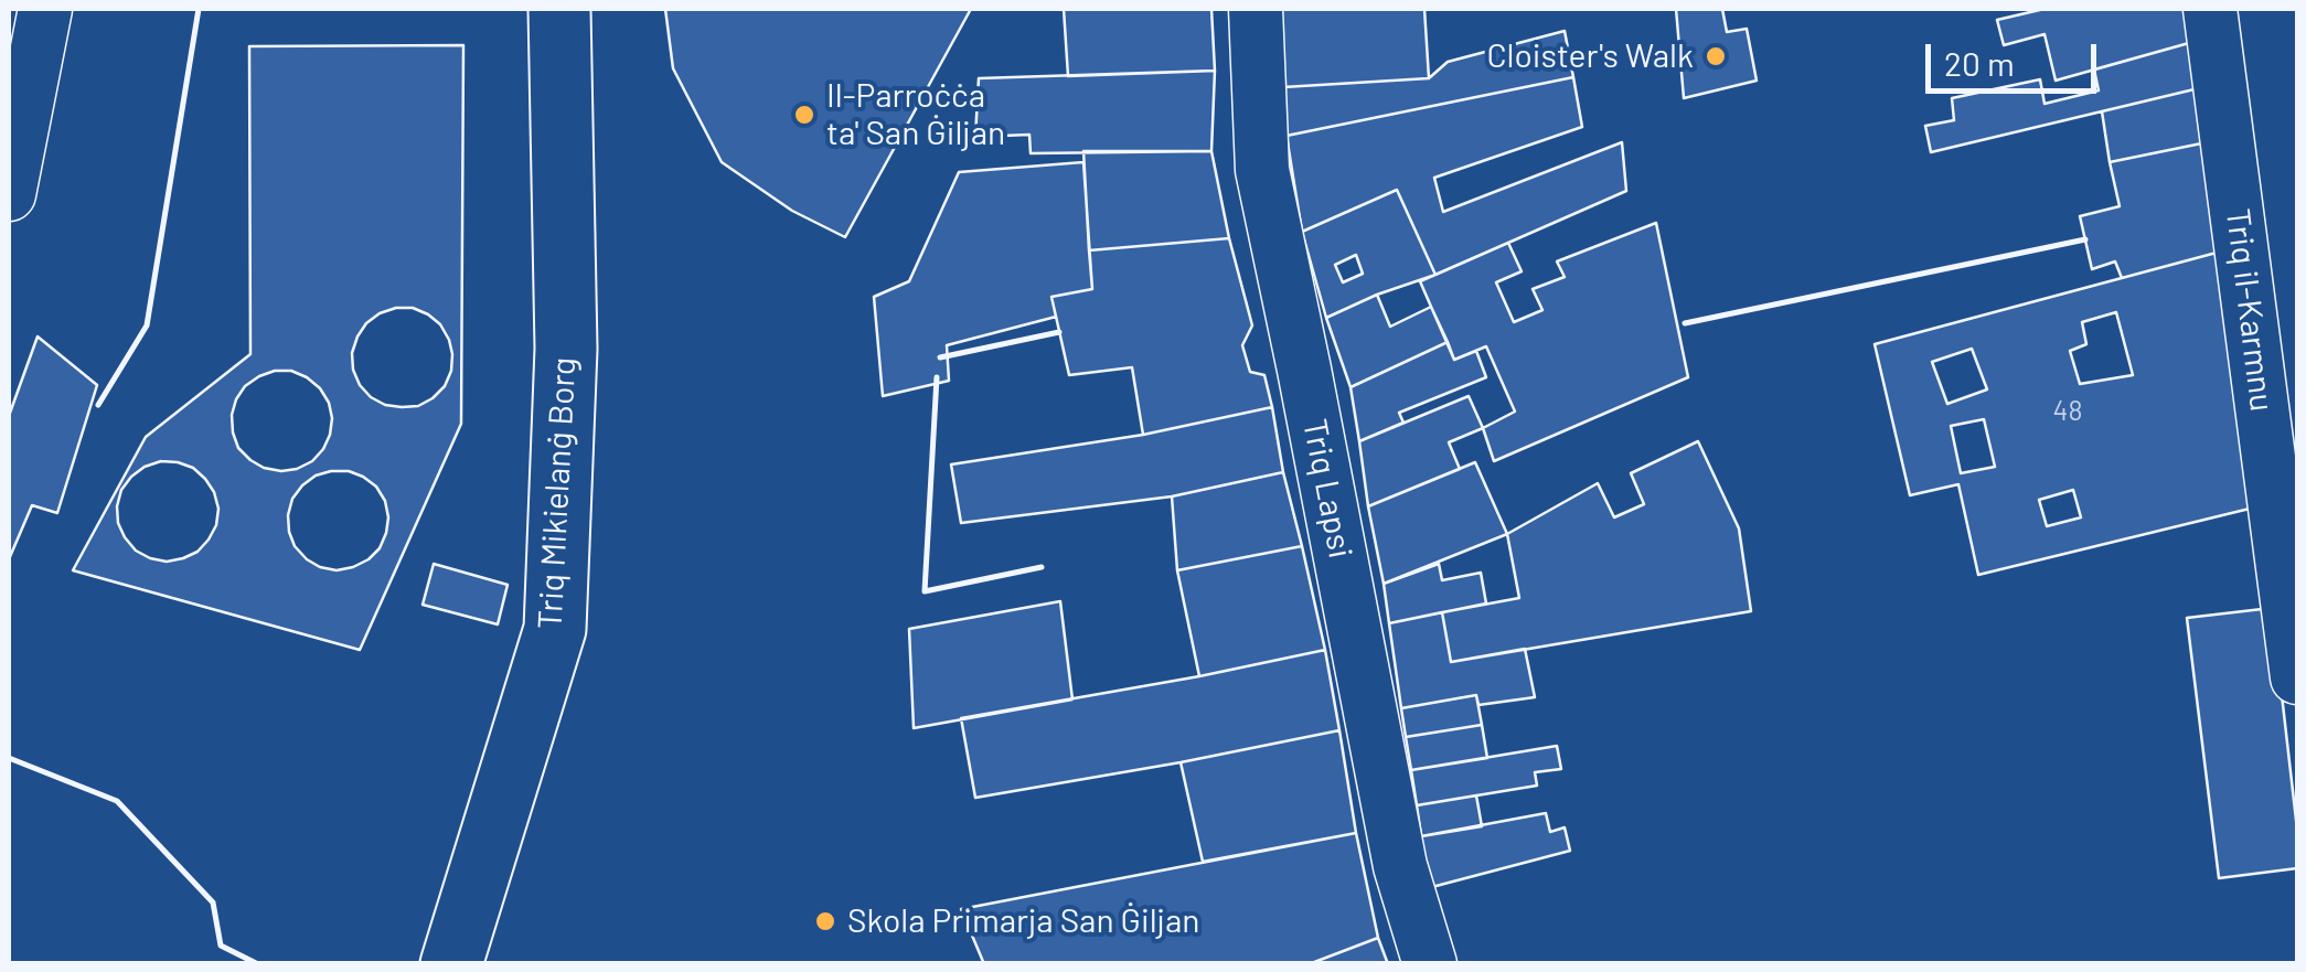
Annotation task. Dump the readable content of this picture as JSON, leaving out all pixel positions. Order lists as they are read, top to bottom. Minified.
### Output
{"streets":{"main road":["Triq Mikielanġ Borg"],"street":["Triq il-Karmnu","Triq Lapsi"]},"places":["Cloister's Walk","Il-Parroċċa ta' San Ġiljan","Skola Primarja San Ġiljan"],"house_numbers":["48"],"scale_bar":"20 m"}
